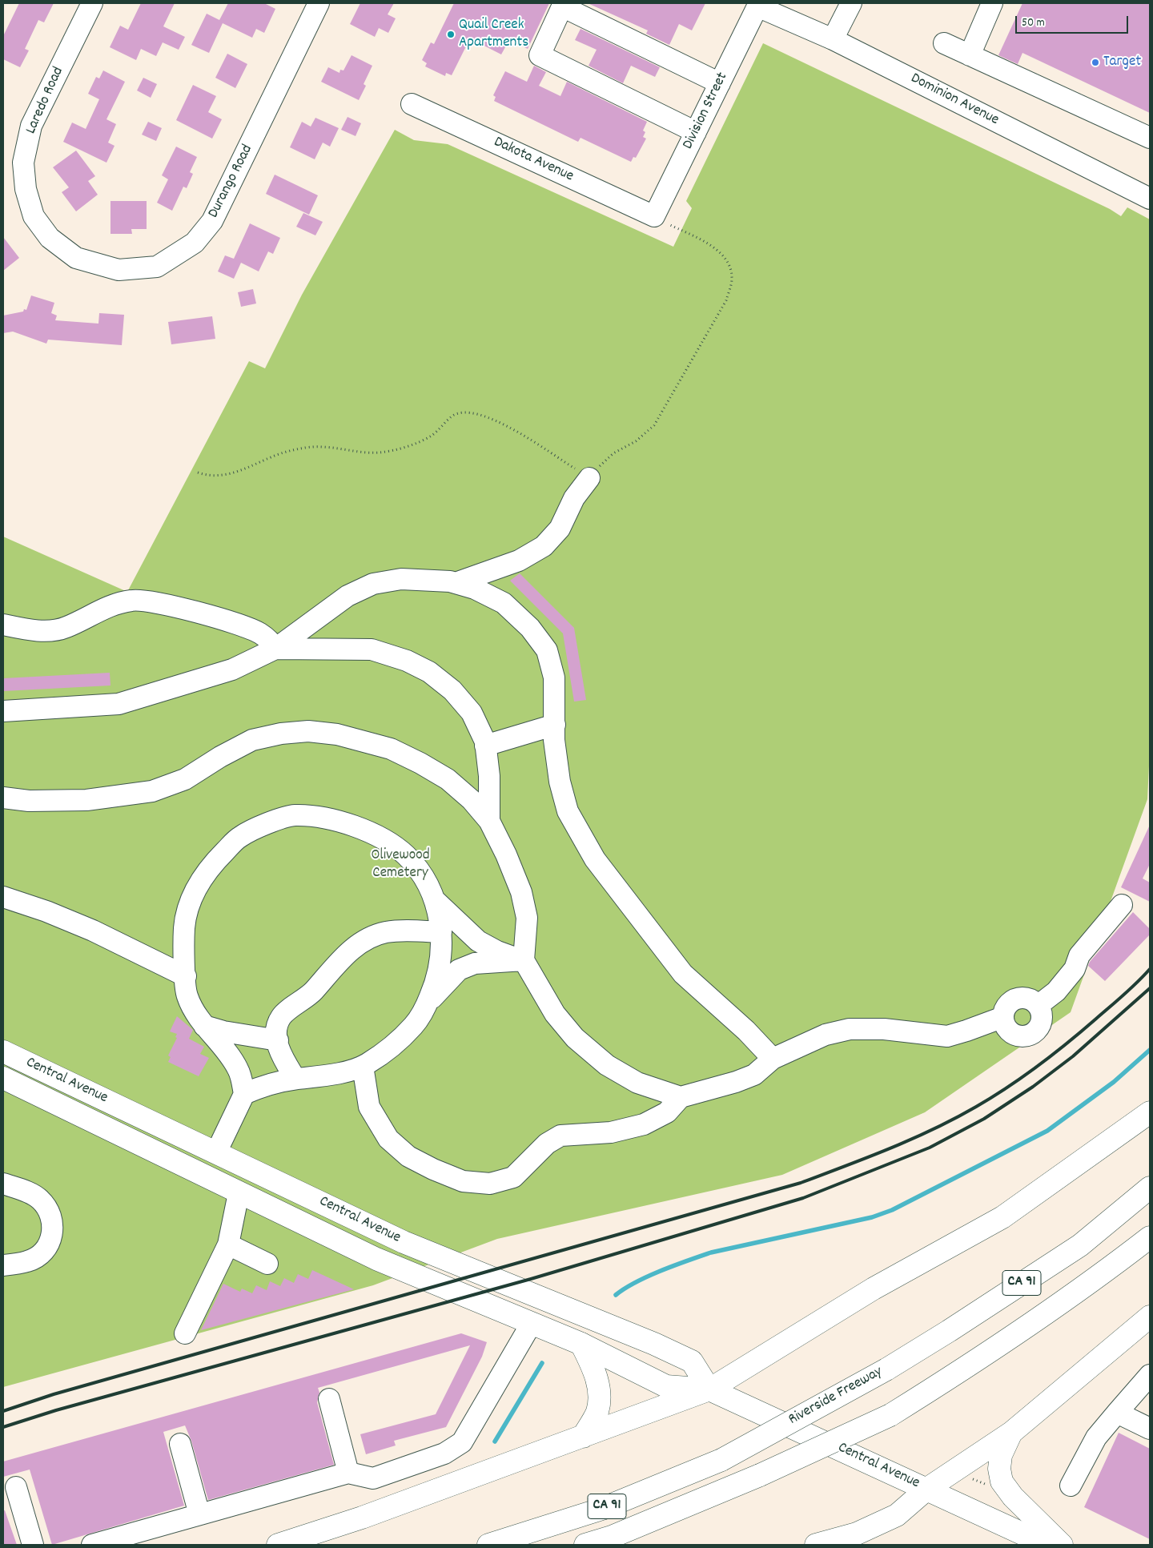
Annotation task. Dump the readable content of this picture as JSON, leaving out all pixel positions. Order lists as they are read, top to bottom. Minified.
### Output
{"streets":{"main road":["Central Avenue","CA 91","Riverside Freeway"],"street":["Dominion Avenue","Laredo Road","Division Street","Dakota Avenue","Durango Road"]},"crossings":[["Dominion Avenue","Division Street"],["Laredo Road","Durango Road"],["Division Street","Dakota Avenue"]],"parks":["Olivewood Cemetery"],"places":["Quail Creek Apartments","Target"],"scale_bar":"50 m"}
